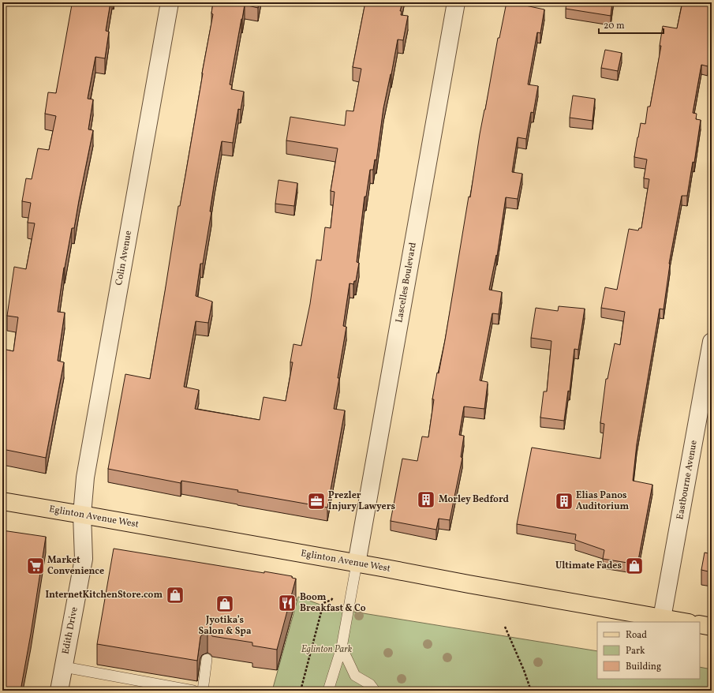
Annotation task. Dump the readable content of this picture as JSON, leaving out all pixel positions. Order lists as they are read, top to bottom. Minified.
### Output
{"streets":{"main road":["Eglinton Avenue West"],"street":["Colin Avenue","Lascelles Boulevard","Eastbourne Avenue","Edith Drive"]},"crossings":[["Colin Avenue","Eglinton Avenue West"],["Colin Avenue","Edith Drive"],["Lascelles Boulevard","Eglinton Avenue West"],["Eastbourne Avenue","Eglinton Avenue West"],["Eglinton Avenue West","Edith Drive"]],"parks":["Eglinton Park"],"places":{"building":["Morley Bedford","Elias Panos Auditorium"],"office":["Prezler Injury Lawyers"],"supermarket":["Market Convenience"],"shop":["Ultimate Fades","InternetKitchenStore.com","Jyotika’s Salon & Spa"],"restaurant":["Boom Breakfast & Co"]},"legend":["Road","Park","Building"],"scale_bar":"20 m"}
